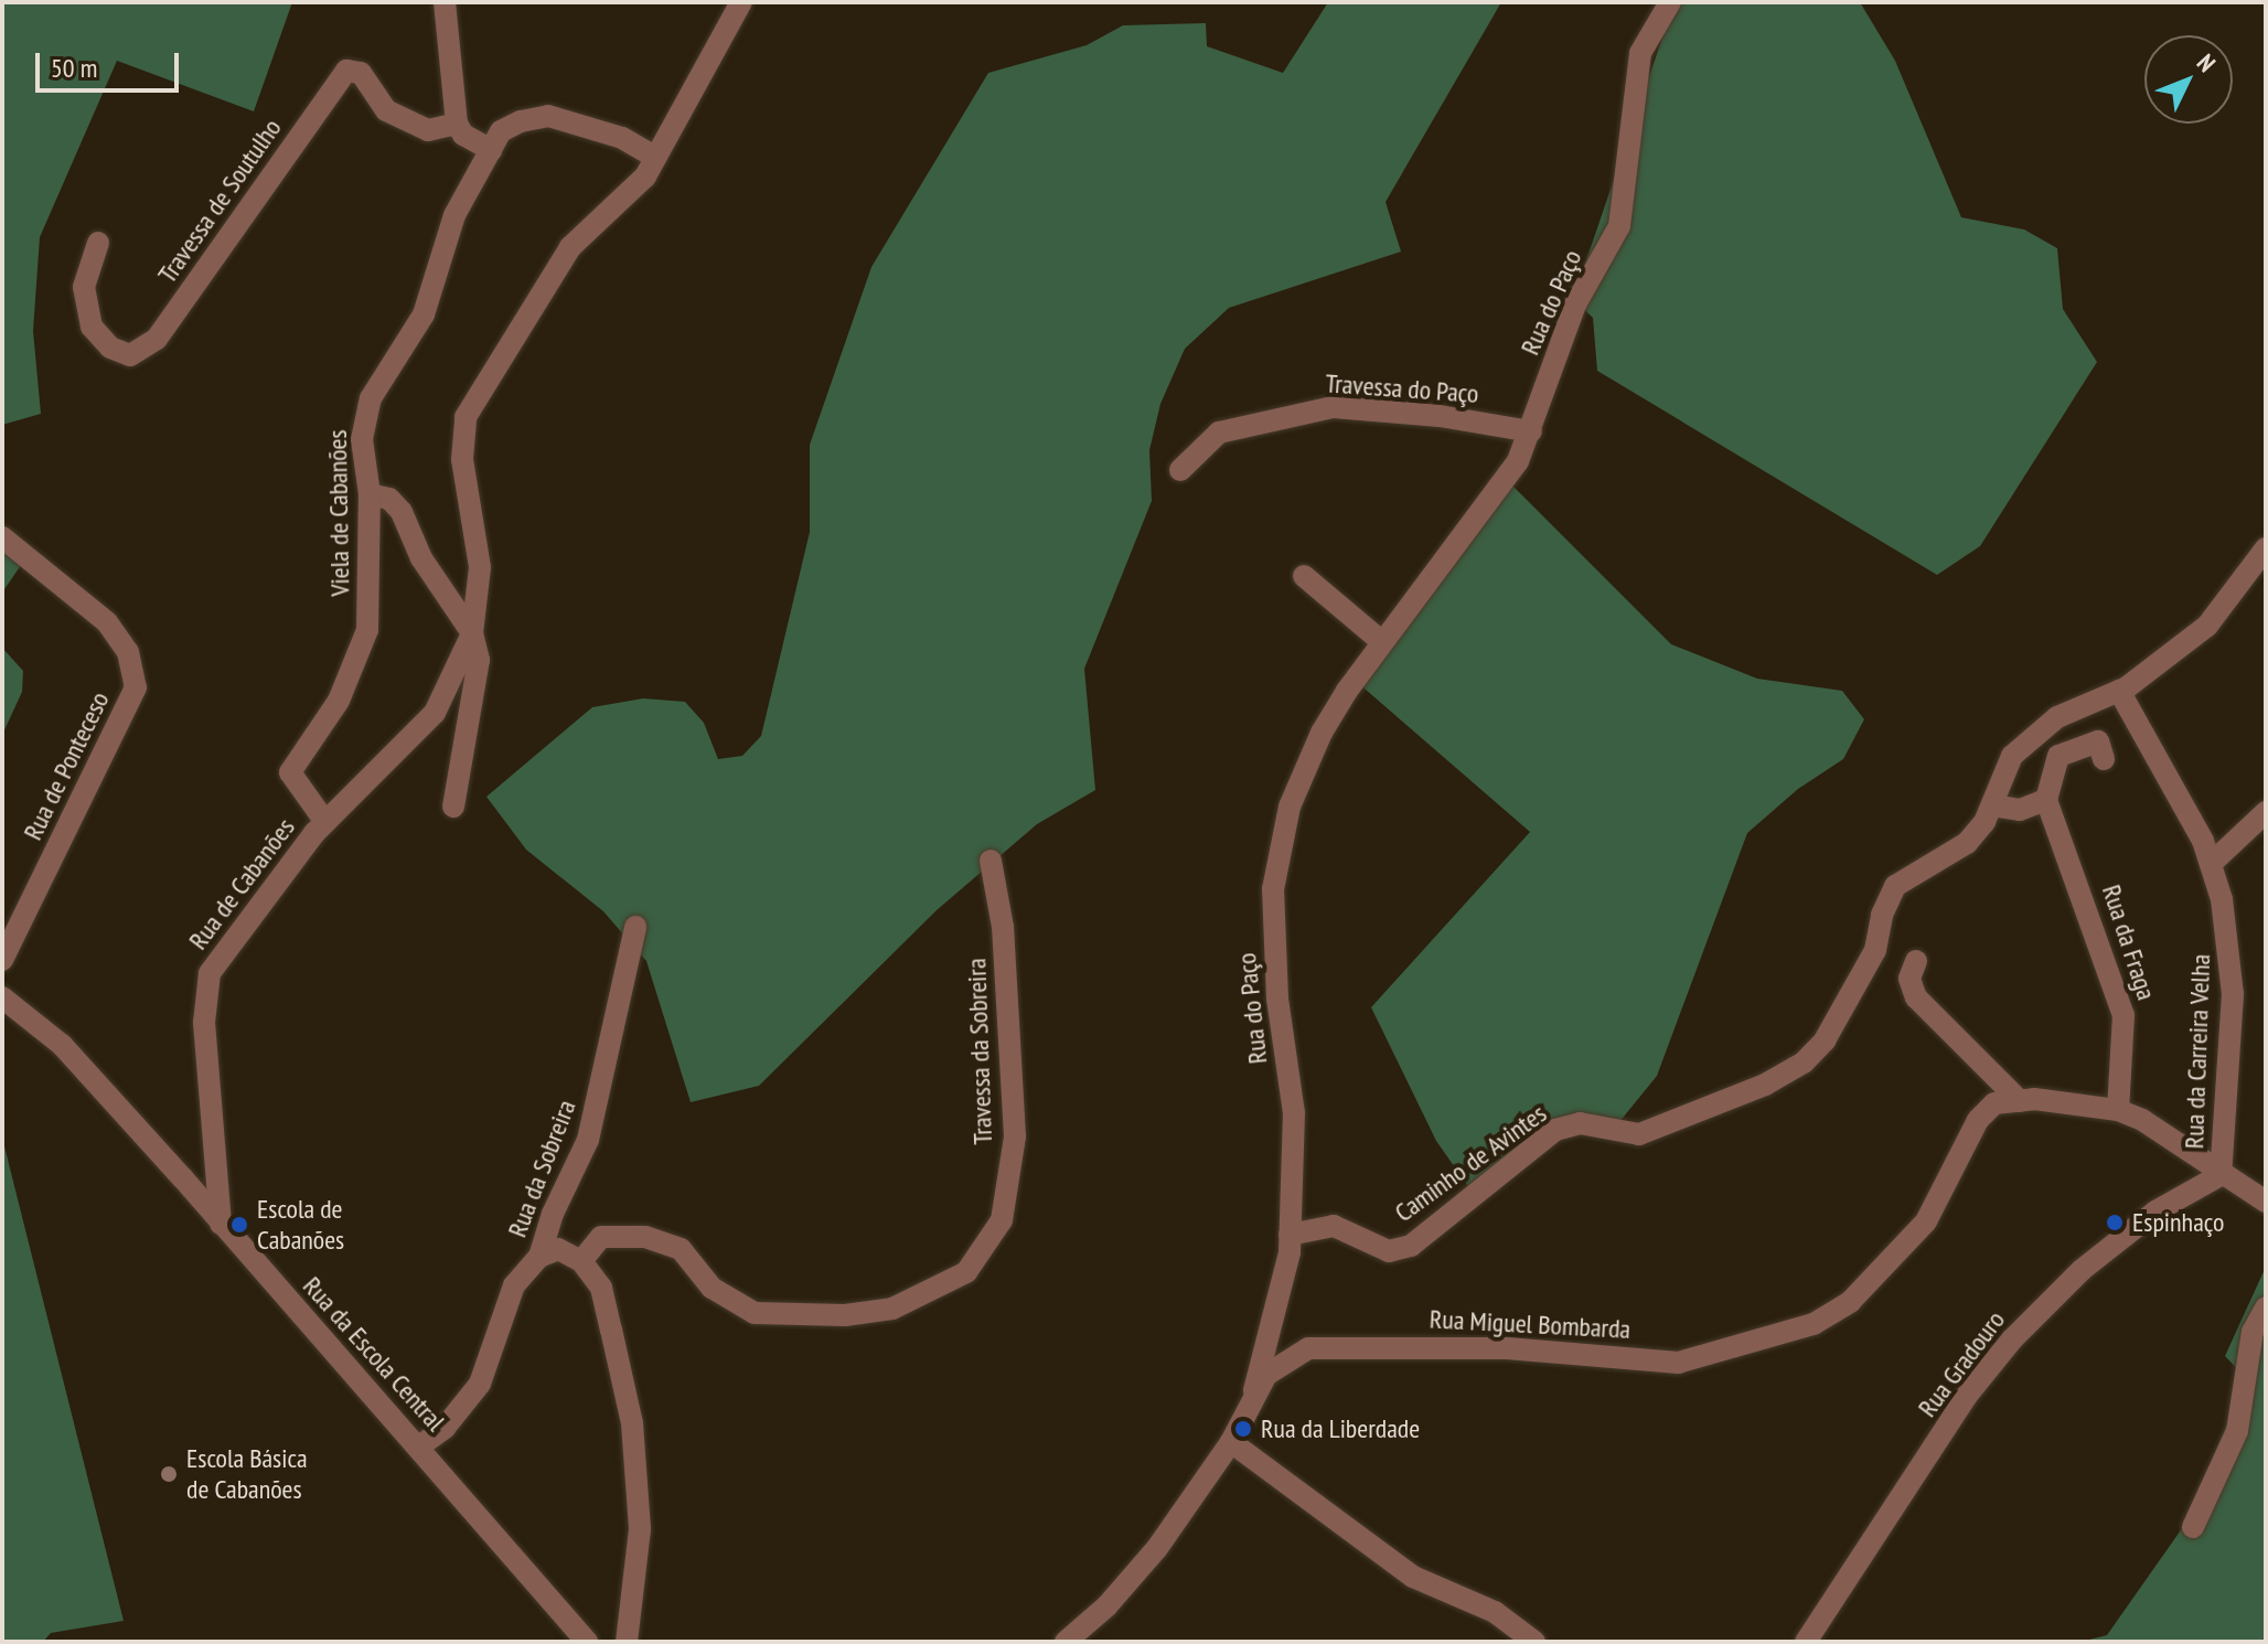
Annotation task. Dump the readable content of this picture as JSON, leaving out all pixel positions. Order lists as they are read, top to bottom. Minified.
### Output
{"streets":{"street":["Travessa de Soutulho","Rua do Paço","Travessa do Paço","Viela de Cabanões","Rua de Ponteceso","Rua de Cabanões","Rua da Fraga","Travessa da Sobreira","Rua da Carreira Velha","Caminho de Avintes","Rua da Sobreira","Rua Miguel Bombarda","Rua da Escola Central","Rua Gradouro"]},"crossings":[["Rua do Paço","Travessa do Paço"],["Rua do Paço","Caminho de Avintes"],["Rua do Paço","Rua Miguel Bombarda"],["Viela de Cabanões","Rua de Cabanões"],["Rua de Cabanões","Rua da Escola Central"],["Rua da Fraga","Rua Miguel Bombarda"],["Rua da Carreira Velha","Caminho de Avintes"],["Rua da Carreira Velha","Rua Miguel Bombarda"],["Rua da Carreira Velha","Rua Gradouro"],["Rua da Sobreira","Rua da Escola Central"],["Rua Miguel Bombarda","Rua Gradouro"]],"places":["Espinhaço","Escola de Cabanões","Rua da Liberdade","Escola Básica de Cabanões"],"scale_bar":"50 m","north":"top right"}
